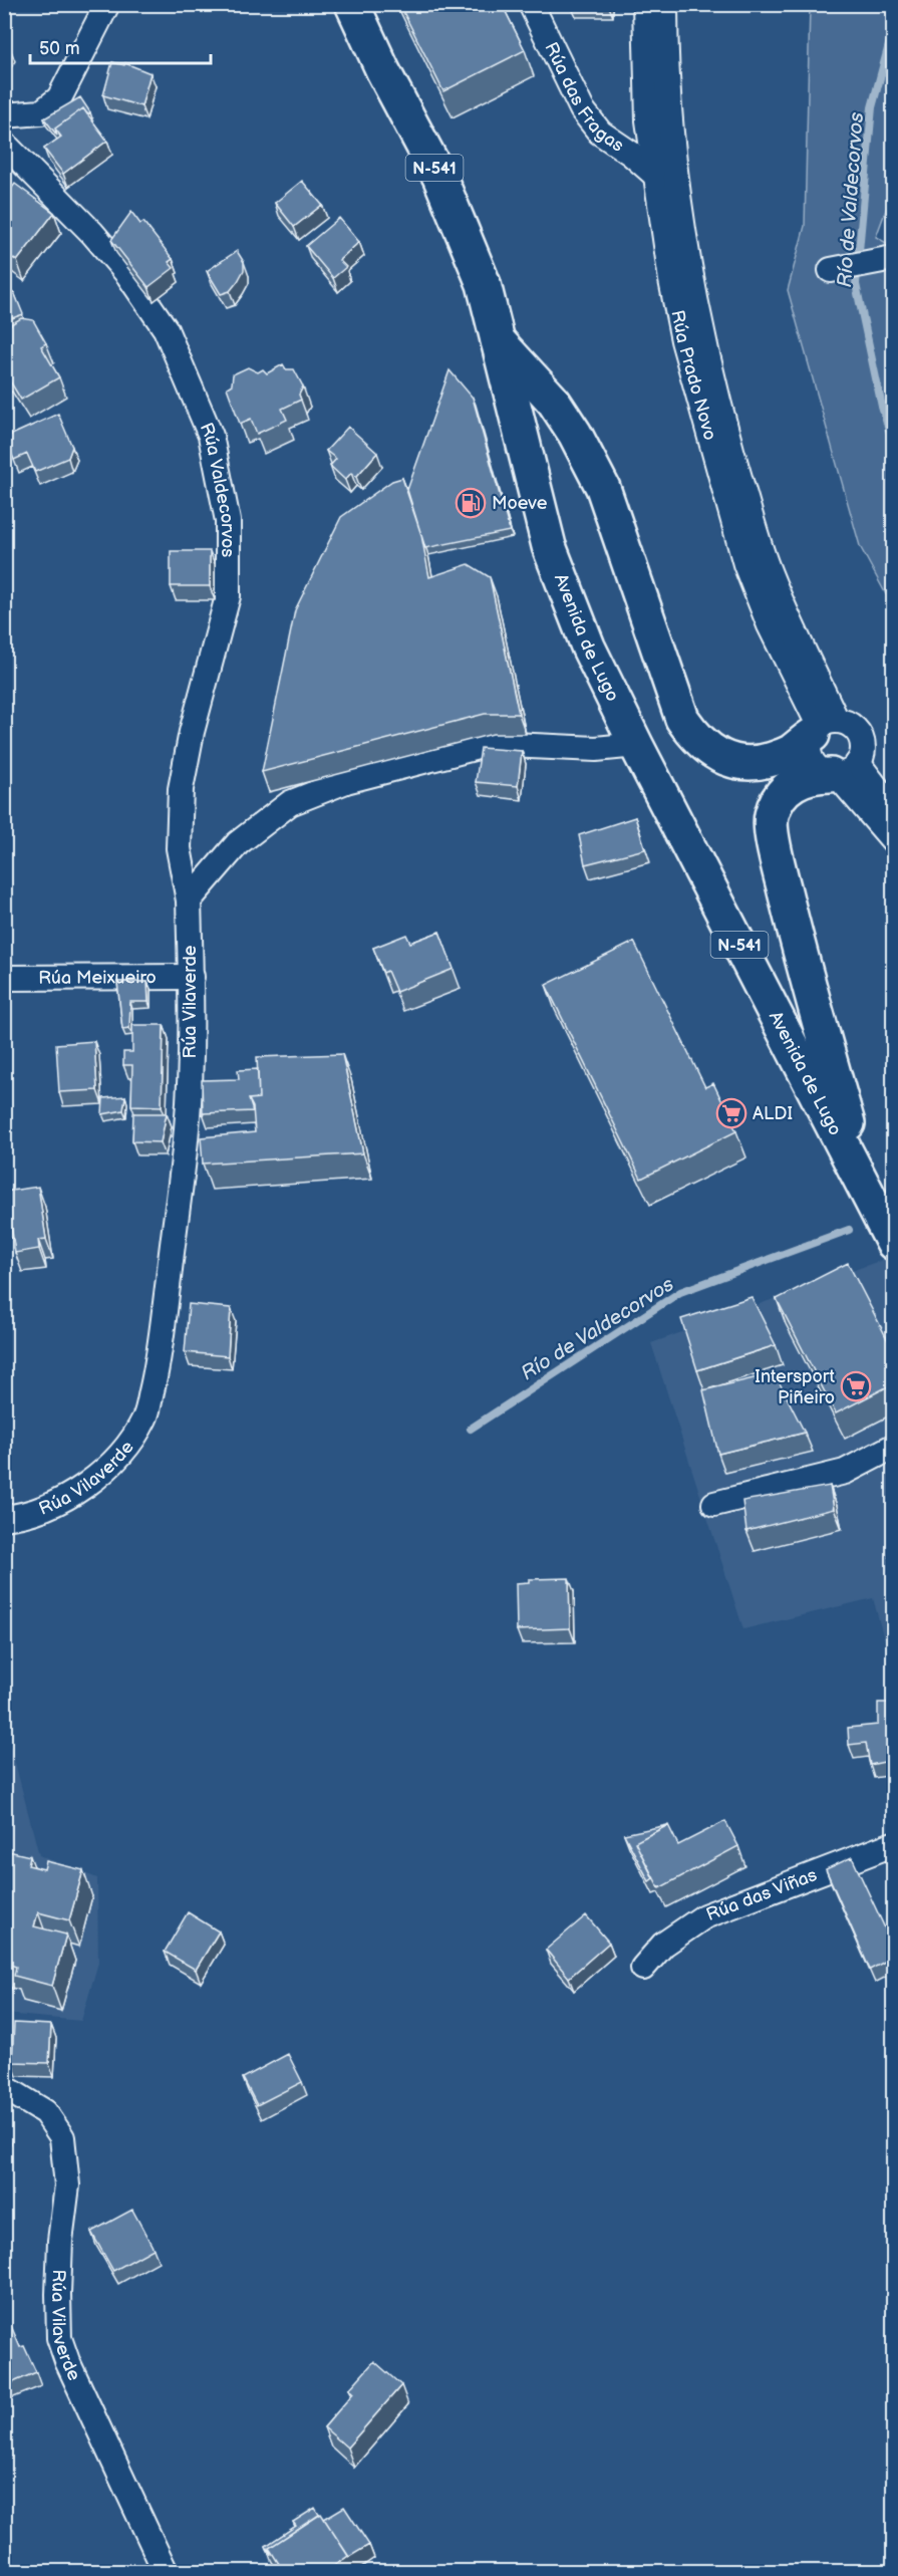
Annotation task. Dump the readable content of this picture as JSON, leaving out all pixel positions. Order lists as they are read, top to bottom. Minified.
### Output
{"streets":{"highway":["N-541","Avenida de Lugo"],"street":["Rúa das Fragas","Rúa Prado Novo","Rúa Valdecorvos","Rúa Meixueiro","Rúa Vilaverde","Rúa das Viñas"]},"crossings":[["Rúa das Fragas","Rúa Prado Novo"],["Rúa Valdecorvos","Rúa Vilaverde"],["Rúa Meixueiro","Rúa Vilaverde"]],"water":["Río de Valdecorvos"],"places":{"fuel station":["Moeve"],"supermarket":["ALDI","Intersport Piñeiro"]},"scale_bar":"50 m"}
